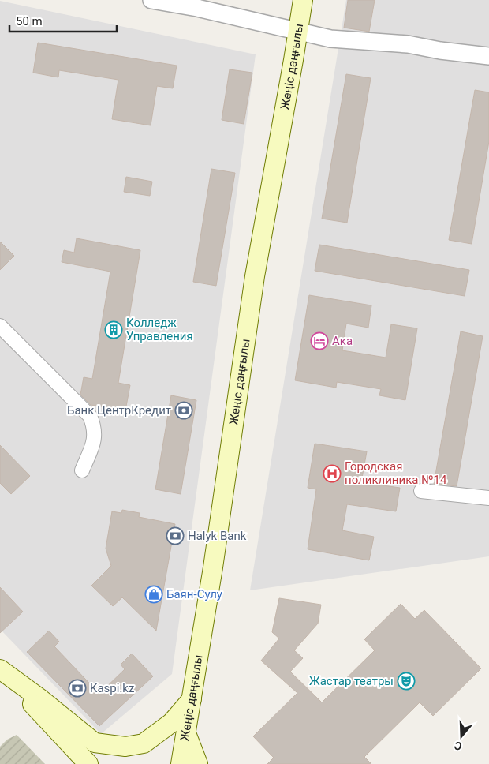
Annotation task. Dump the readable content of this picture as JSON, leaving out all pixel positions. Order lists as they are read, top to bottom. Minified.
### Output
{"streets":{"main road":["Жеңіс даңғылы"]},"places":{"building":["Колледж Управления"],"hotel":["Ака"],"bank":["Банк ЦентрКредит","Halyk Bank","Kaspi.kz"],"hospital":["Городская поликлиника №14"],"shop":["Баян-Сулу"],"theatre":["Жастар театры"]},"scale_bar":"50 m","north":"bottom"}
